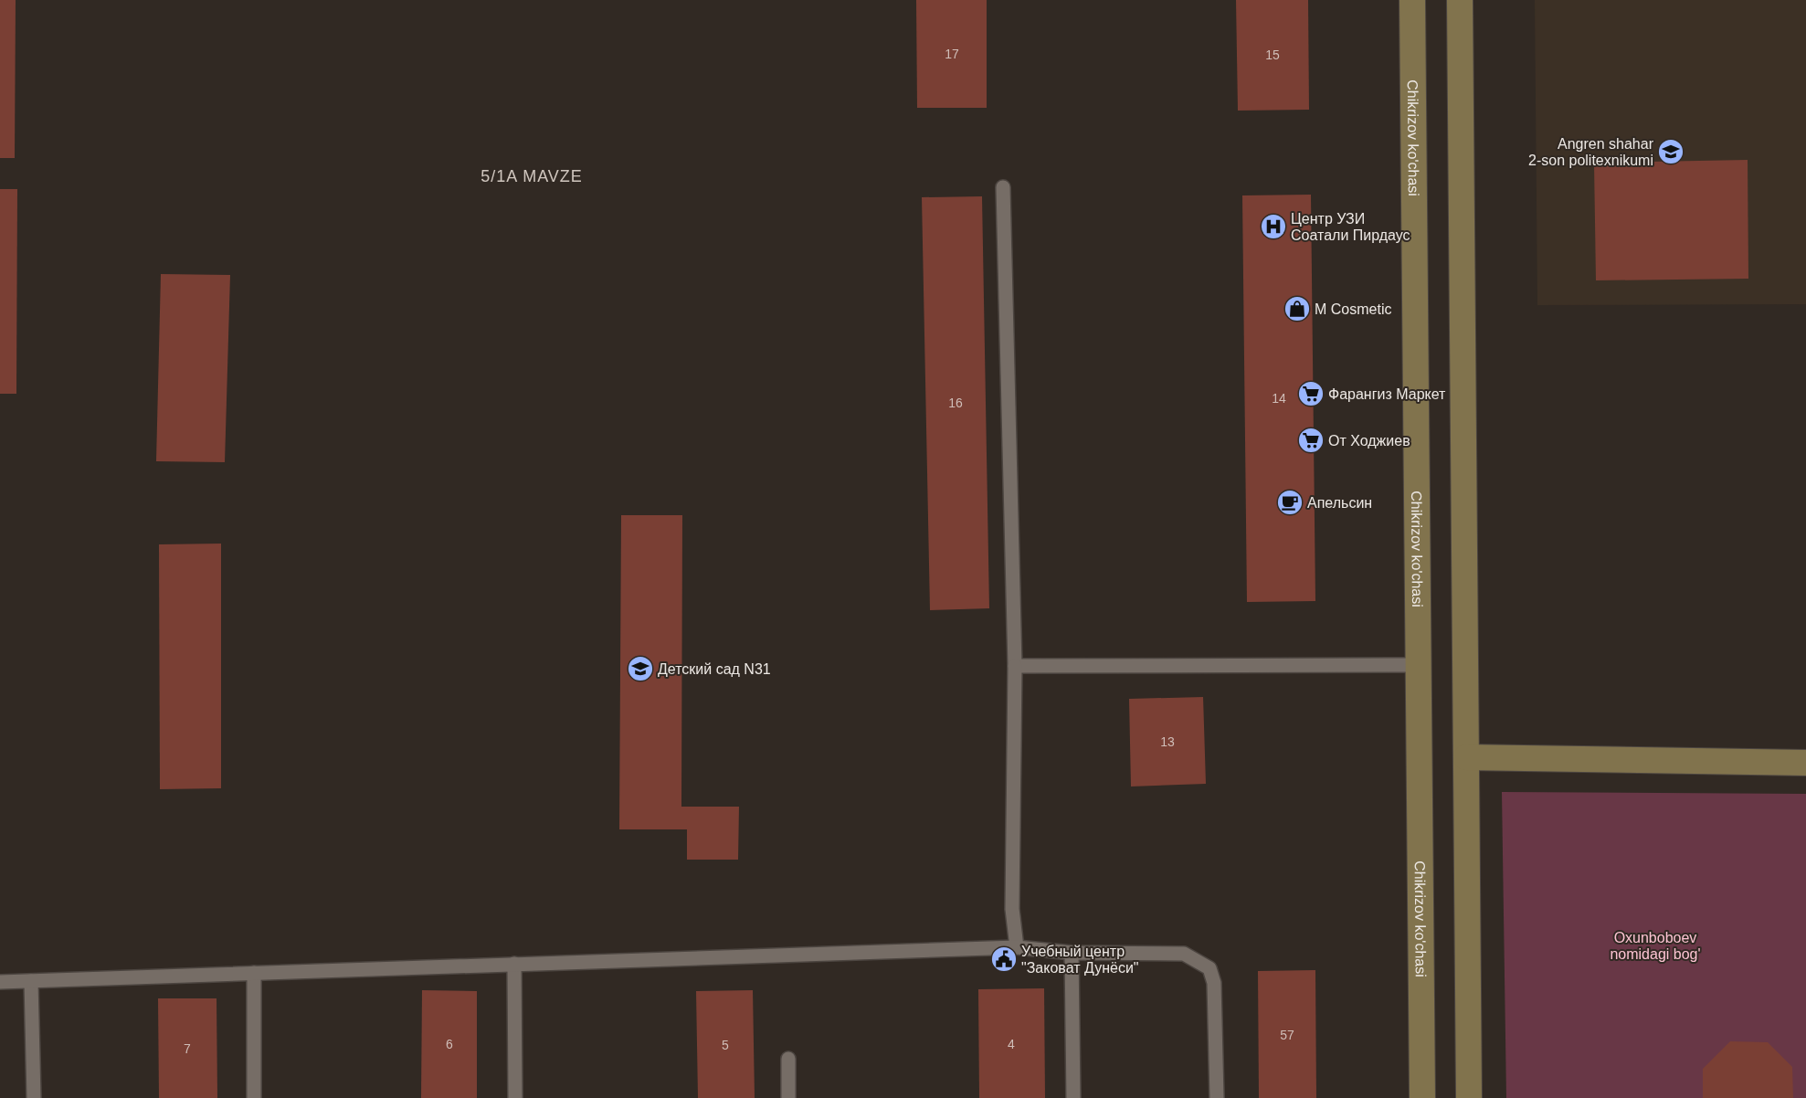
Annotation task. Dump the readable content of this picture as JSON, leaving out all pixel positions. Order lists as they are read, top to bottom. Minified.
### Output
{"streets":{"main road":["Chikrizov ko'chasi"]},"districts":["5/1A MAVZE"],"parks":["Oxunboboev nomidagi bog'"],"places":{"school or university":["Angren shahar 2-son politexnikumi","Детский сад N31"],"hospital":["Центр УЗИ Соатали Пирдаус"],"shop":["M Cosmetic"],"supermarket":["Фарангиз Маркет","От Ходжиев"],"cafe":["Апельсин"],"public building":["Учебный центр \"Заковат Дунёси\""]},"house_numbers":["17","15","14","16","13","57","6","4","5","7"]}
